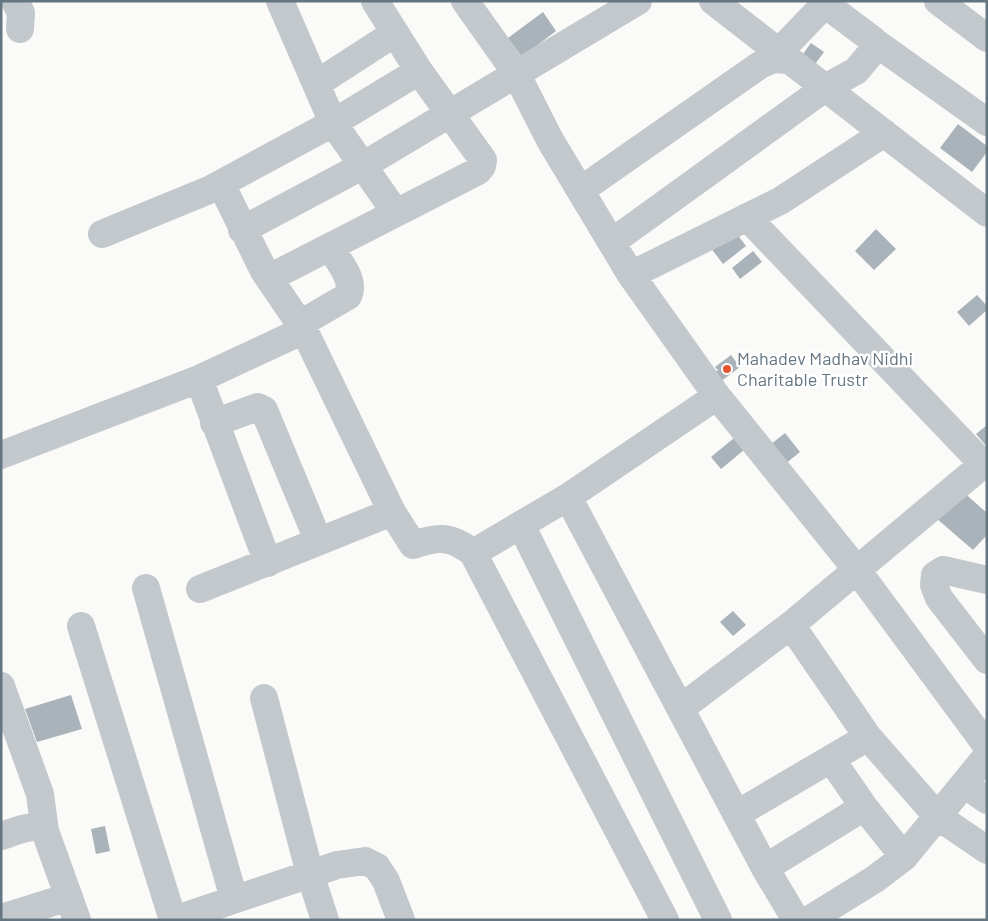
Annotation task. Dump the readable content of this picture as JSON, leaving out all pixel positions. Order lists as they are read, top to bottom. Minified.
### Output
{"places":["Mahadev Madhav Nidhi Charitable Trustr"]}
